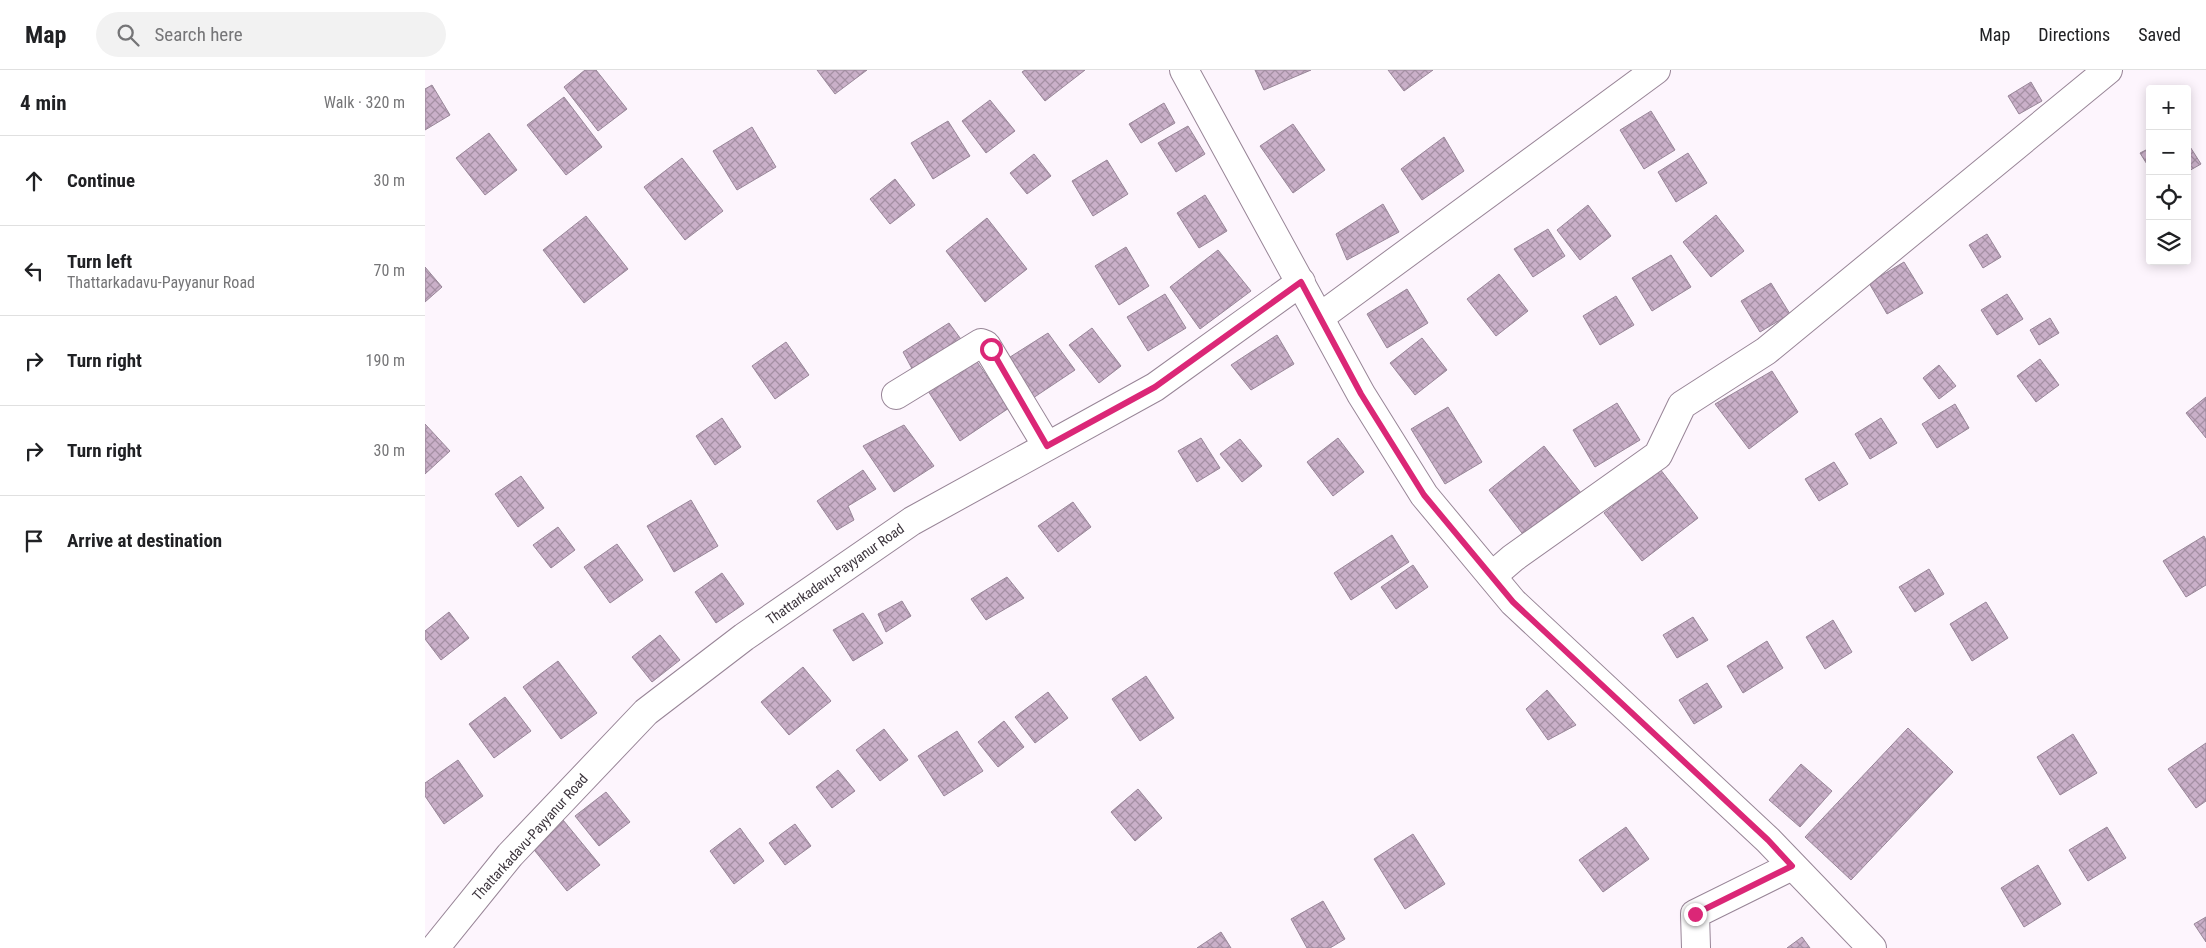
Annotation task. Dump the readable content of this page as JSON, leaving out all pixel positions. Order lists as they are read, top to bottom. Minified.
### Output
{"streets":{"main road":["Thattarkadavu-Payyanur Road"]},"page":{"header":"Map","search":"Search here","nav":["Map","Directions","Saved"],"heading":["4 min","Walk · 320 m"],"map_buttons":["+","−"],"list":[["Continue","30 m"],["Turn left","Thattarkadavu-Payyanur Road","70 m"],["Turn right","190 m"],["Turn right","30 m"],"Arrive at destination"]}}
